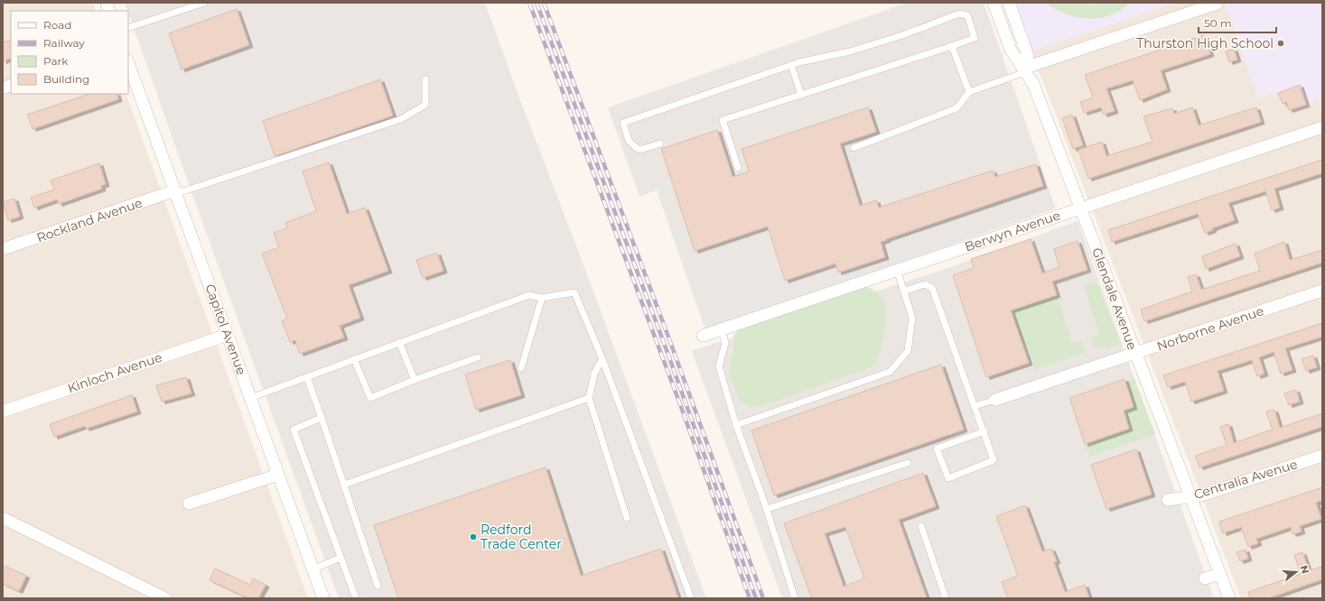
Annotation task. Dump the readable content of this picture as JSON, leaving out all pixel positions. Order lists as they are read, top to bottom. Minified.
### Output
{"streets":{"street":["Rockland Avenue","Berwyn Avenue","Glendale Avenue","Norborne Avenue","Capitol Avenue","Kinloch Avenue","Centralia Avenue"]},"crossings":[["Rockland Avenue","Capitol Avenue"],["Berwyn Avenue","Glendale Avenue"],["Glendale Avenue","Norborne Avenue"],["Glendale Avenue","Centralia Avenue"],["Capitol Avenue","Kinloch Avenue"]],"places":["Thurston High School","Redford Trade Center"],"legend":["Road","Railway","Park","Building"],"scale_bar":"50 m","north":"right"}
